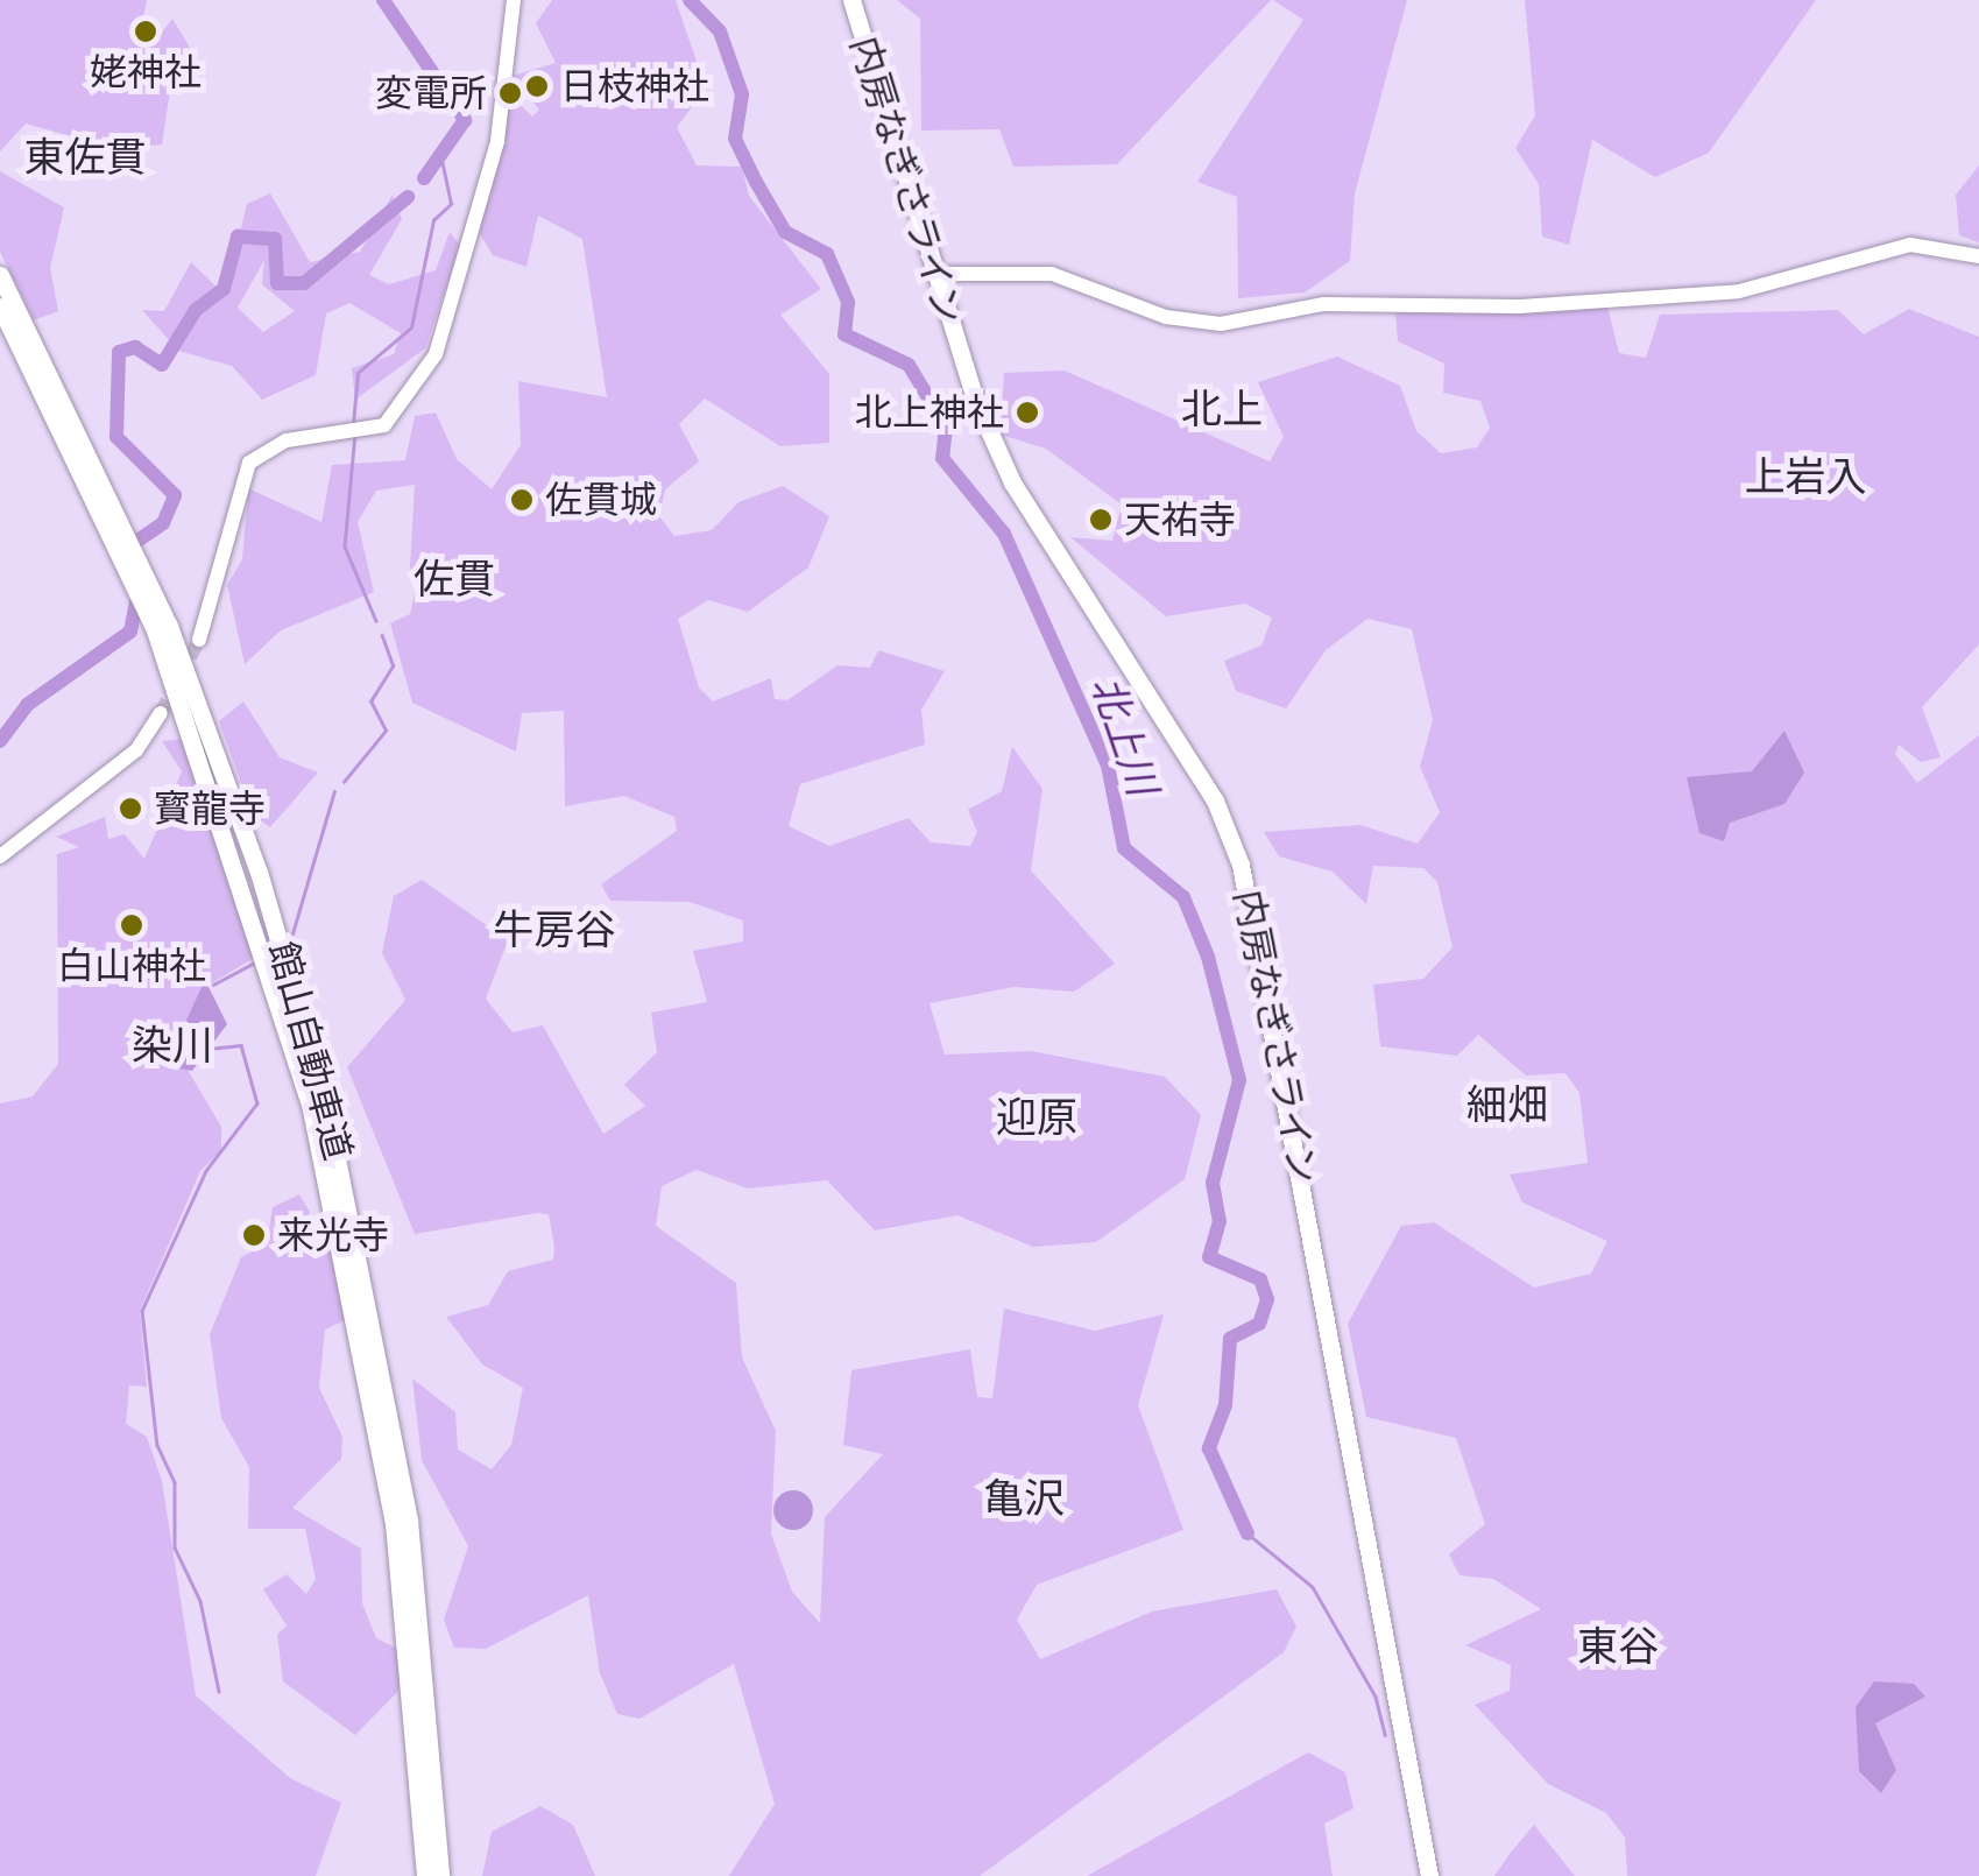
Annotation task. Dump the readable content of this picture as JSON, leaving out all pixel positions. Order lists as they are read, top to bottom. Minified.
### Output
{"streets":{"highway":["内房なぎさライン","館山自動車道"]},"districts":["東佐貫","北上","上岩入","佐貫","牛房谷","染川","細畑","迎原","亀沢","東谷"],"water":["北上川"],"places":["姥神社","日枝神社","変電所","北上神社","佐貫城","天祐寺","寳龍寺","白山神社","来光寺"]}
